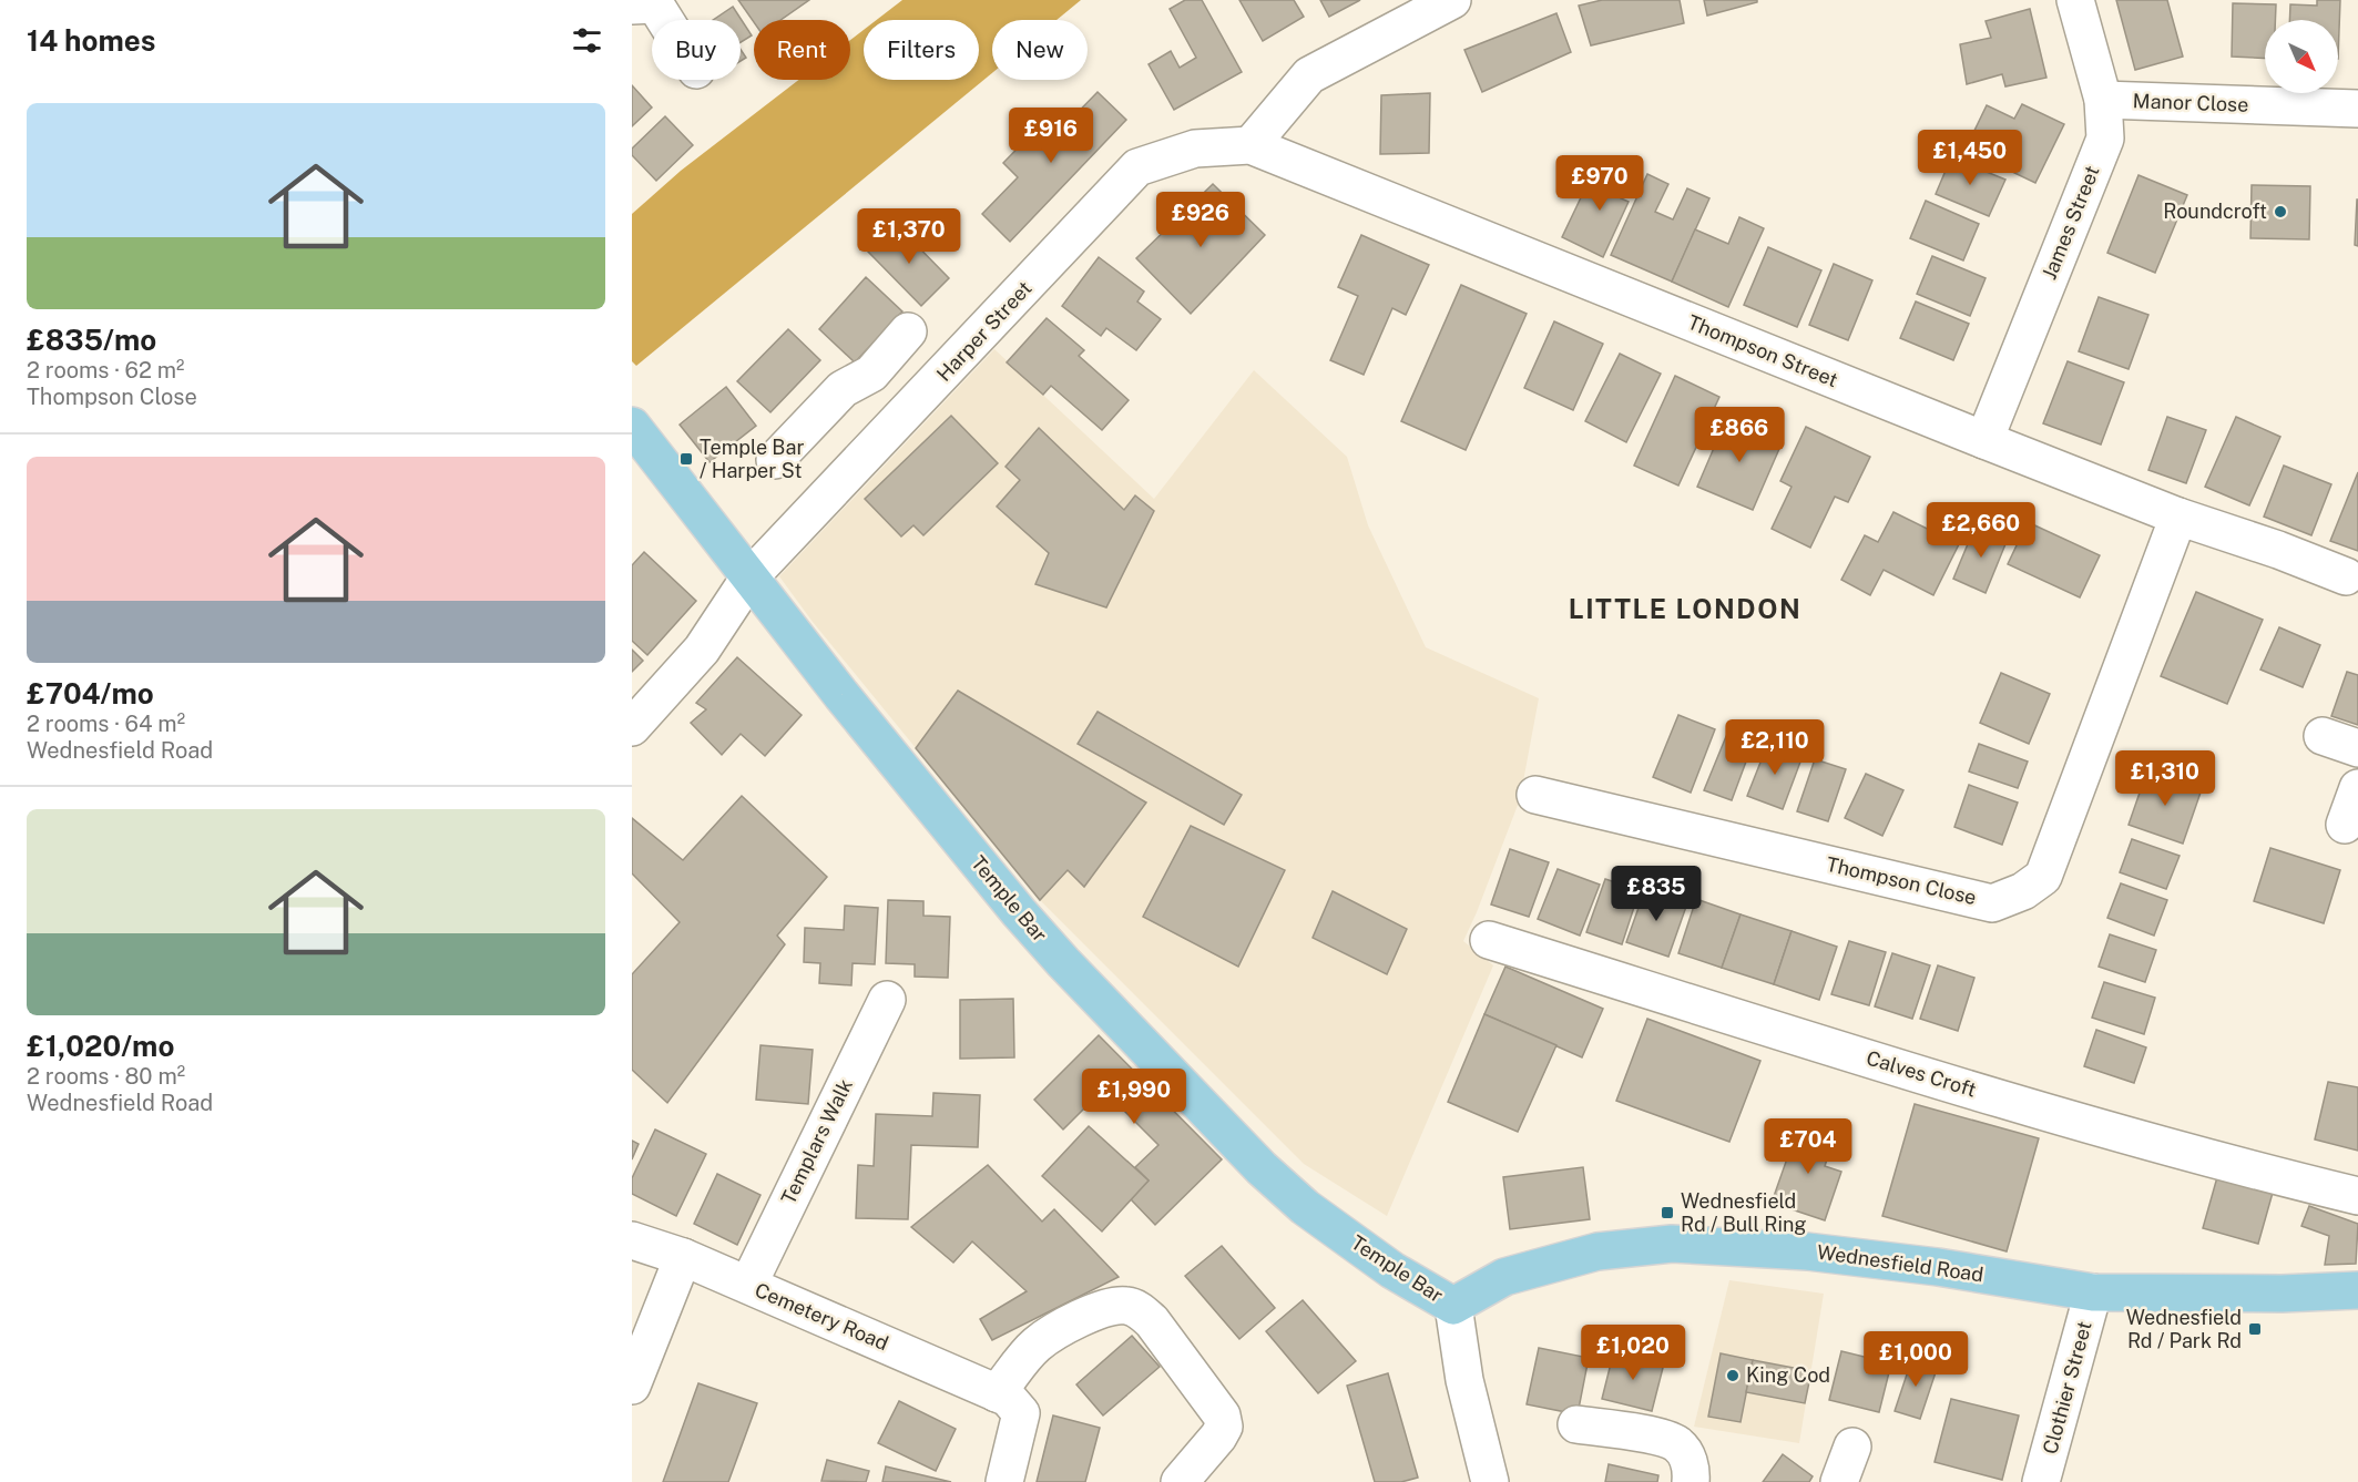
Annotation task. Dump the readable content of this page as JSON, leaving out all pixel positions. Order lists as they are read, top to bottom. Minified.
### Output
{"streets":{"main road":["Temple Bar","Wednesfield Road"],"street":["Manor Close","James Street","Harper Street","Thompson Street","Thompson Close","Calves Croft","Templars Walk","Cemetery Road","Clothier Street"]},"crossings":[["Manor Close","James Street"],["James Street","Thompson Street"],["Harper Street","Thompson Street"],["Harper Street","Temple Bar"],["Thompson Street","Thompson Close"],["Temple Bar","Wednesfield Road"],["Templars Walk","Cemetery Road"],["Wednesfield Road","Clothier Street"]],"districts":["LITTLE LONDON"],"places":{"other":["Roundcroft","King Cod"],"transit":["Temple Bar / Harper St","Wednesfield Rd / Bull Ring","Wednesfield Rd / Park Rd"]},"north":"bottom right","page":{"heading":"14 homes","chip":["Buy","Rent","Filters","New"],"list":[{"name":"£835/mo","note":"2 rooms · 62 m² · Thompson Close"},{"name":"£704/mo","note":"2 rooms · 64 m² · Wednesfield Road"},{"name":"£1,020/mo","note":"2 rooms · 80 m² · Wednesfield Road"}],"price":["£916","£1,450","£970","£926","£1,370","£866","£2,660","£2,110","£1,310","£835","£1,990","£704","£1,020","£1,000"]}}
